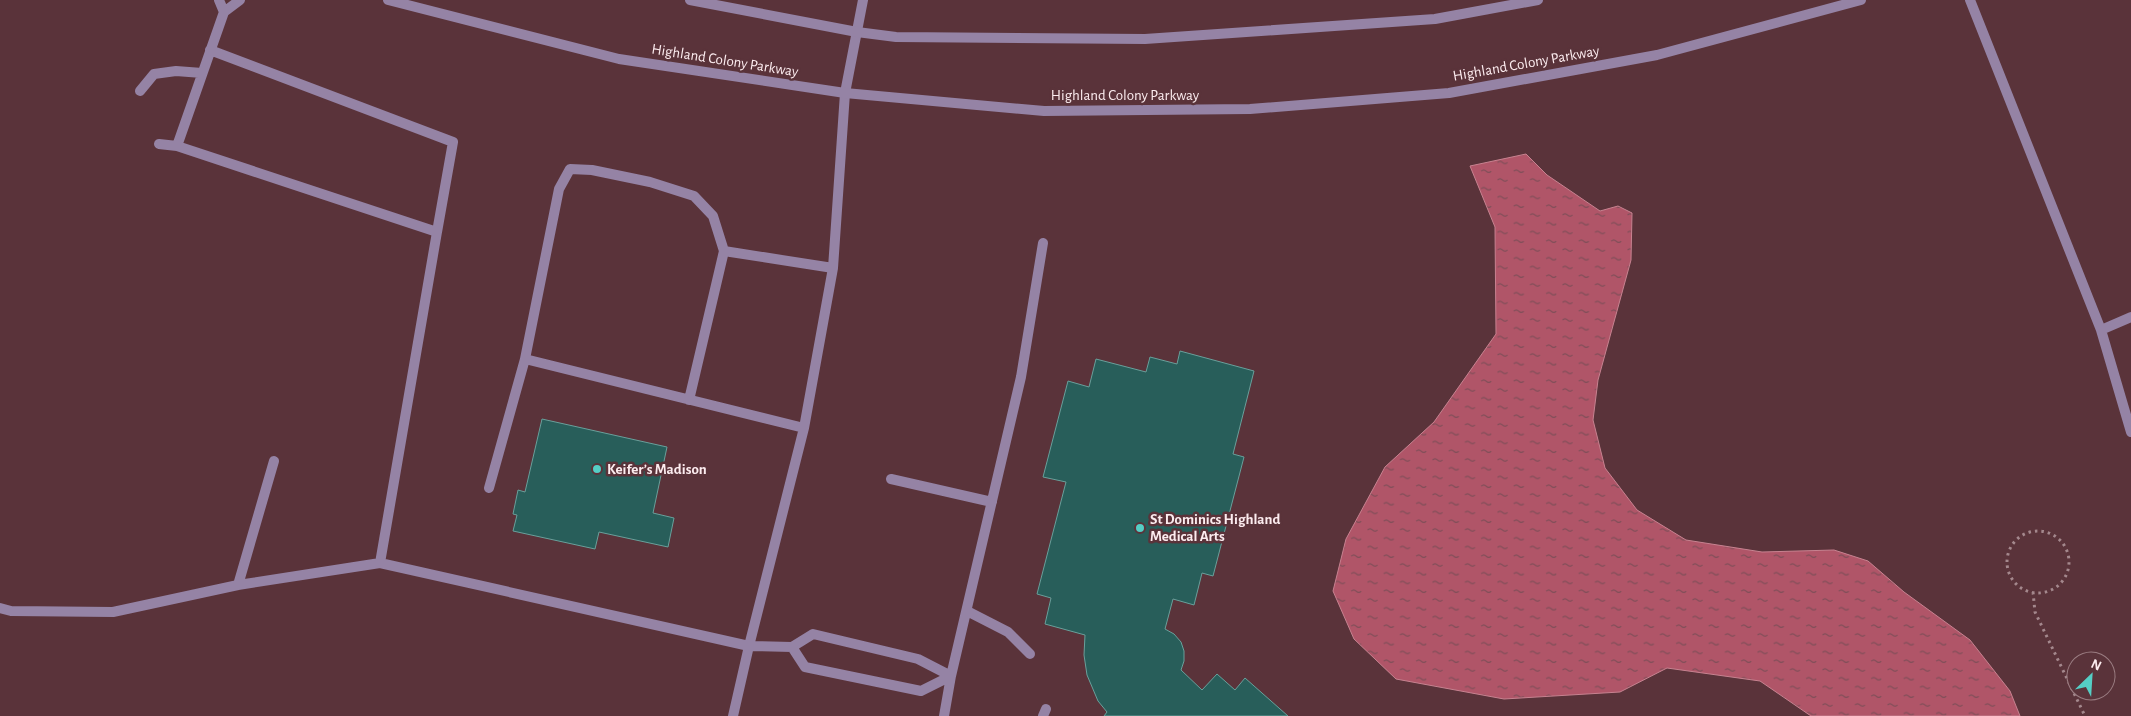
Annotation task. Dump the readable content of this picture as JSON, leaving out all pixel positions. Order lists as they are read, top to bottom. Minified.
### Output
{"streets":{"street":["Highland Colony Parkway"]},"places":["Keifer’s Madison","St Dominics Highland Medical Arts"],"north":"top right"}
